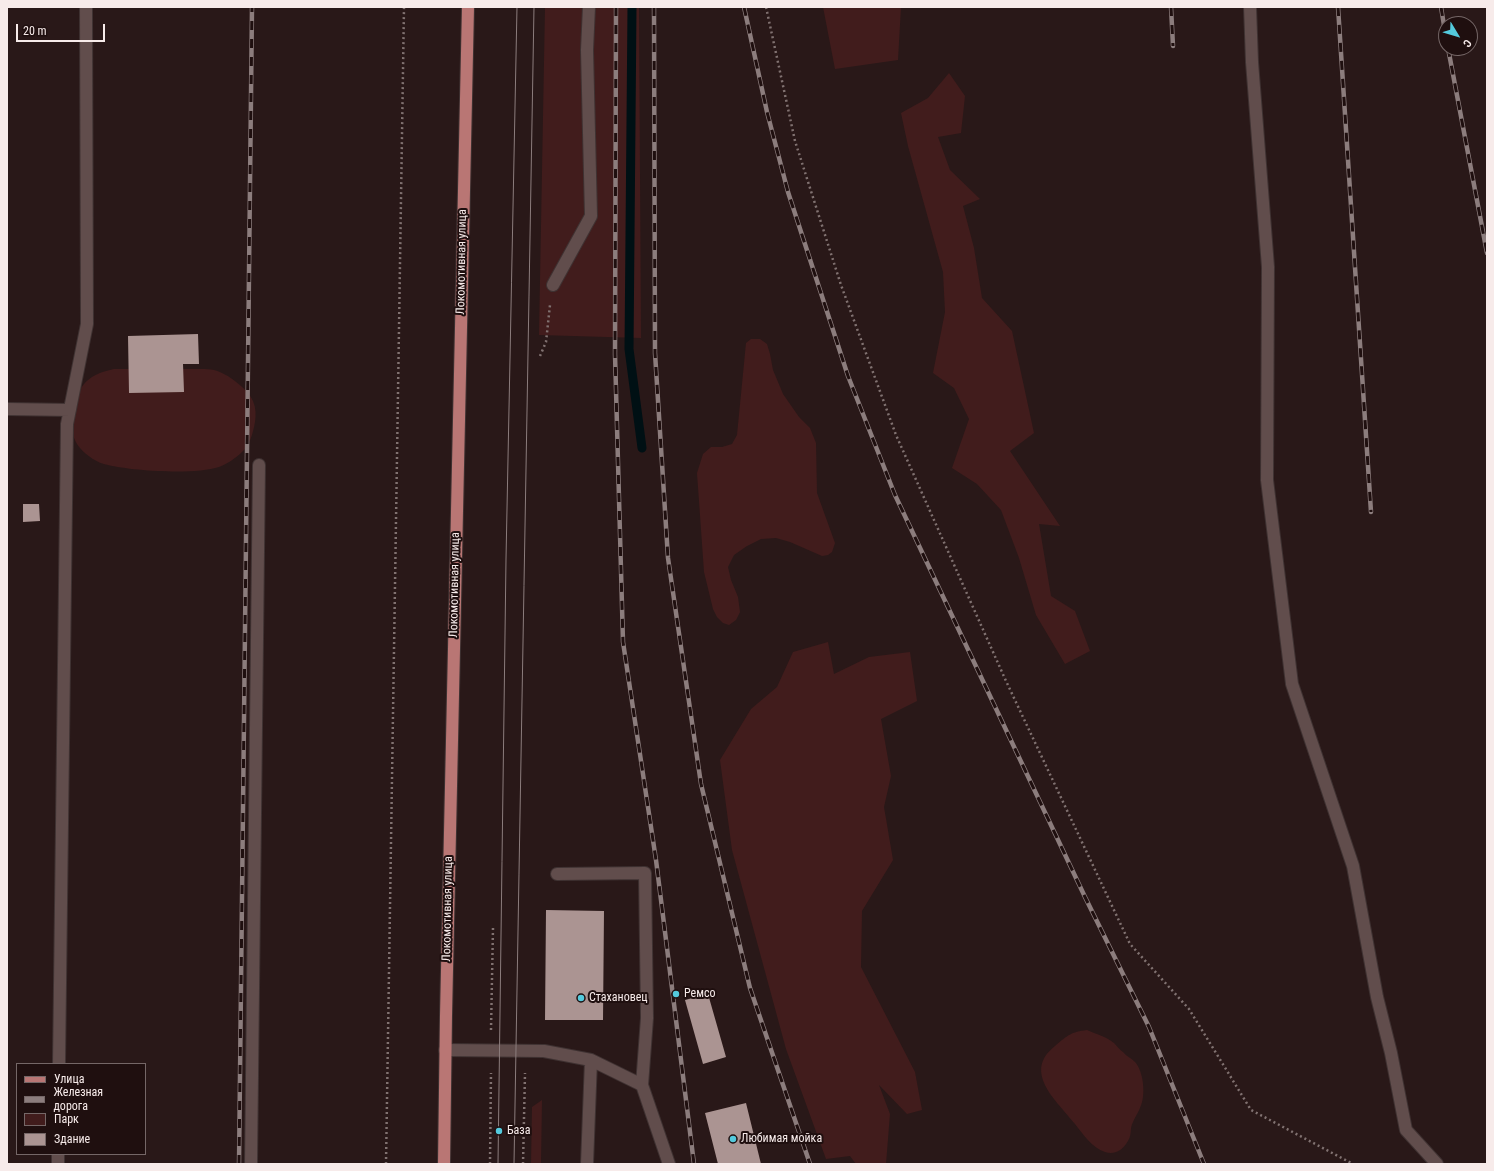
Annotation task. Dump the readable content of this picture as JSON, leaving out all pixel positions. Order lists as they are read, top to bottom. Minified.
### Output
{"streets":{"main road":["Локомотивная улица"]},"places":["Ремсо","Стахановец","База","Любимая мойка"],"legend":["Улица","Железная дорога","Парк","Здание"],"scale_bar":"20 m","north":"bottom right"}
